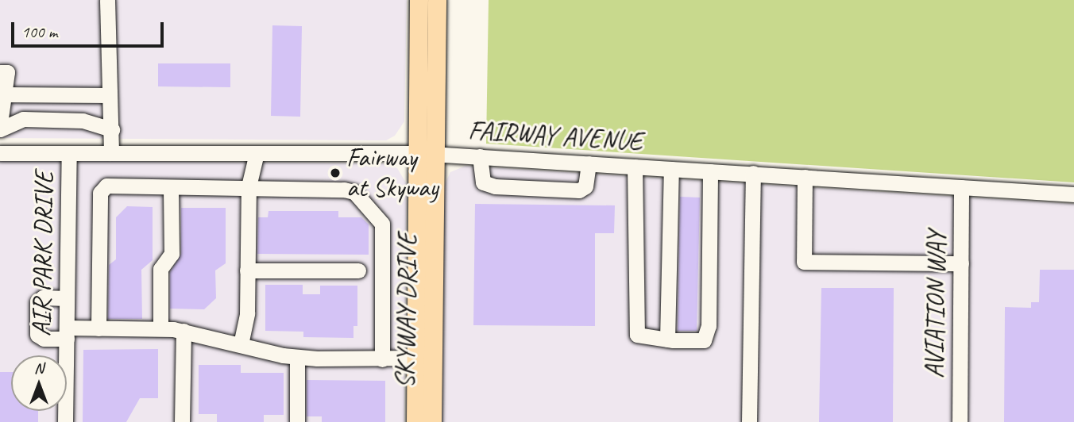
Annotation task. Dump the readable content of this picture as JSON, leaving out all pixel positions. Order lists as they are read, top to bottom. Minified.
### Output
{"streets":{"main road":["SKYWAY DRIVE"],"street":["FAIRWAY AVENUE","AIR PARK DRIVE","AVIATION WAY"]},"crossings":[["FAIRWAY AVENUE","AIR PARK DRIVE"],["FAIRWAY AVENUE","AVIATION WAY"],["FAIRWAY AVENUE","SKYWAY DRIVE"]],"places":["Fairway at Skyway"],"scale_bar":"100 m","north":"top"}
